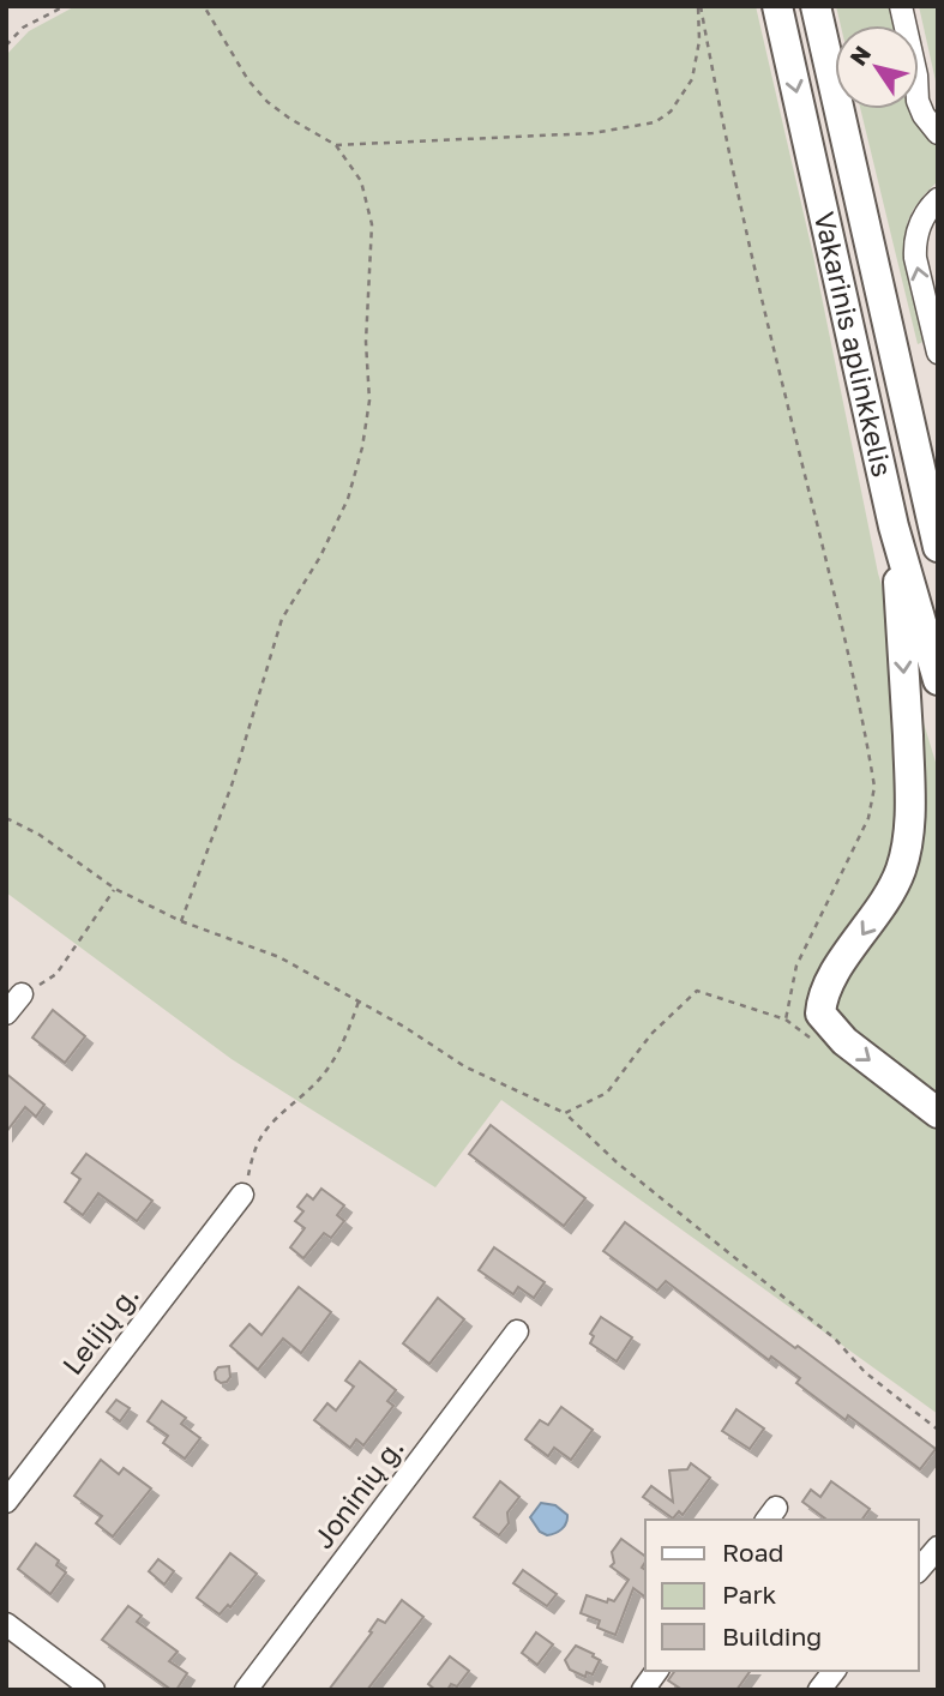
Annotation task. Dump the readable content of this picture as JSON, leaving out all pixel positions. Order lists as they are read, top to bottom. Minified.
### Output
{"streets":{"highway":["Vakarinis aplinkkelis"],"street":["Lelijų g.","Joninių g."]},"legend":["Road","Park","Building"],"north":"top left"}
